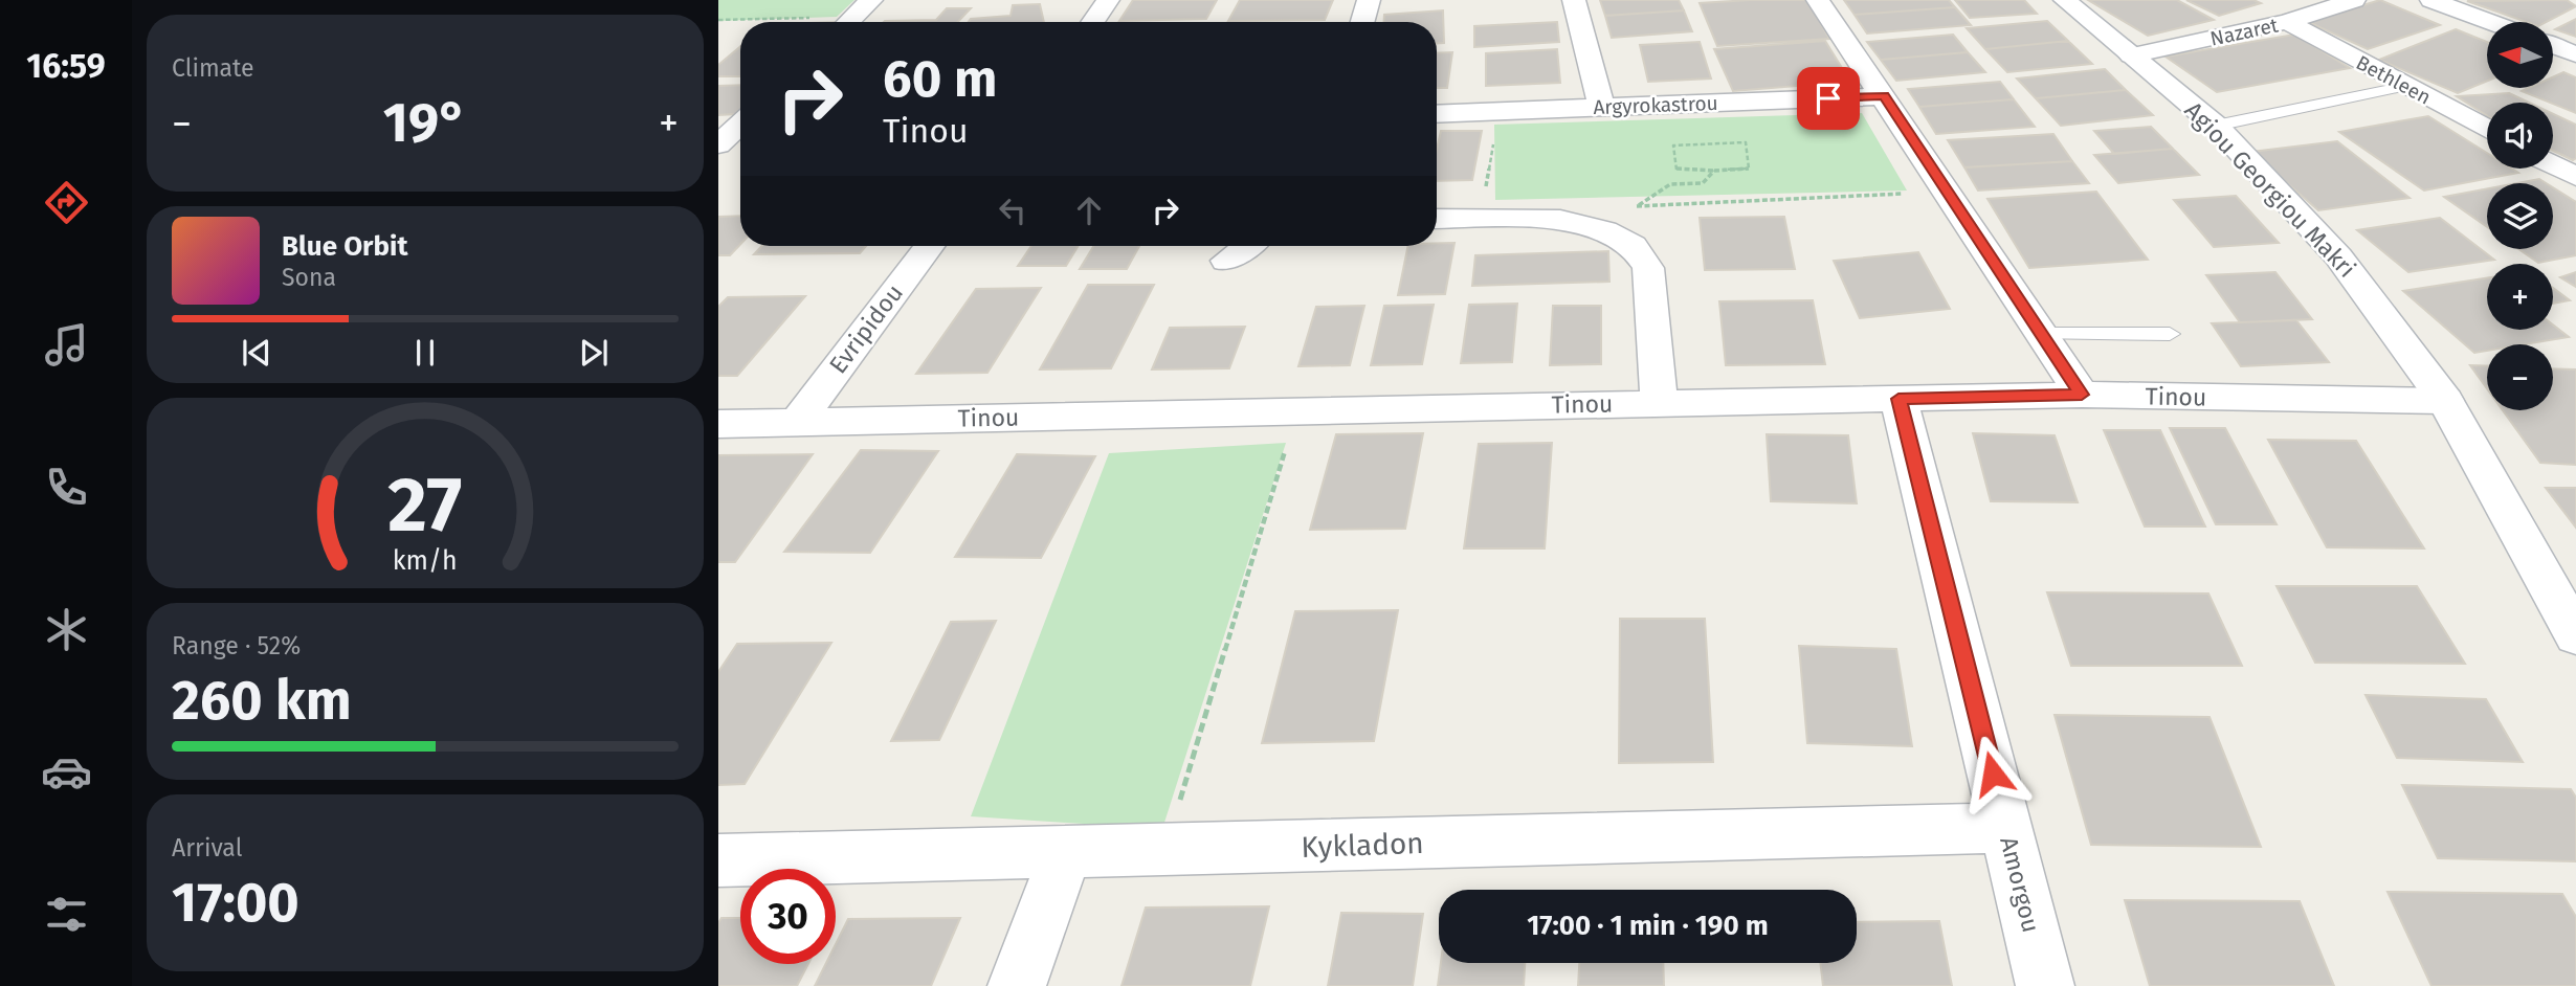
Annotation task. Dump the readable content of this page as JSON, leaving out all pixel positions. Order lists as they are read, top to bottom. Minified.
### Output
{"streets":{"street":["Nazaret","Bethleen","Argyrokastrou","Agiou Georgiou Makri","Evripidou","Tinou","Kykladon","Amorgou"]},"crossings":[["Nazaret","Bethleen"],["Nazaret","Agiou Georgiou Makri"],["Agiou Georgiou Makri","Tinou"],["Evripidou","Tinou"],["Tinou","Amorgou"],["Kykladon","Amorgou"]],"north":"left","page":{"tabs":"16:59","tile":["Climate",["Range · 52%","260 km"],["Arrival","17:00"]],"map_buttons":["+","−"],"turn":["60 m","Tinou"],"heat":["−","19°","+"],"song":["Blue Orbit","Sona"],"limit":"30","trip":"17:00 · 1 min · 190 m","gauge":["27","km/h"]}}
